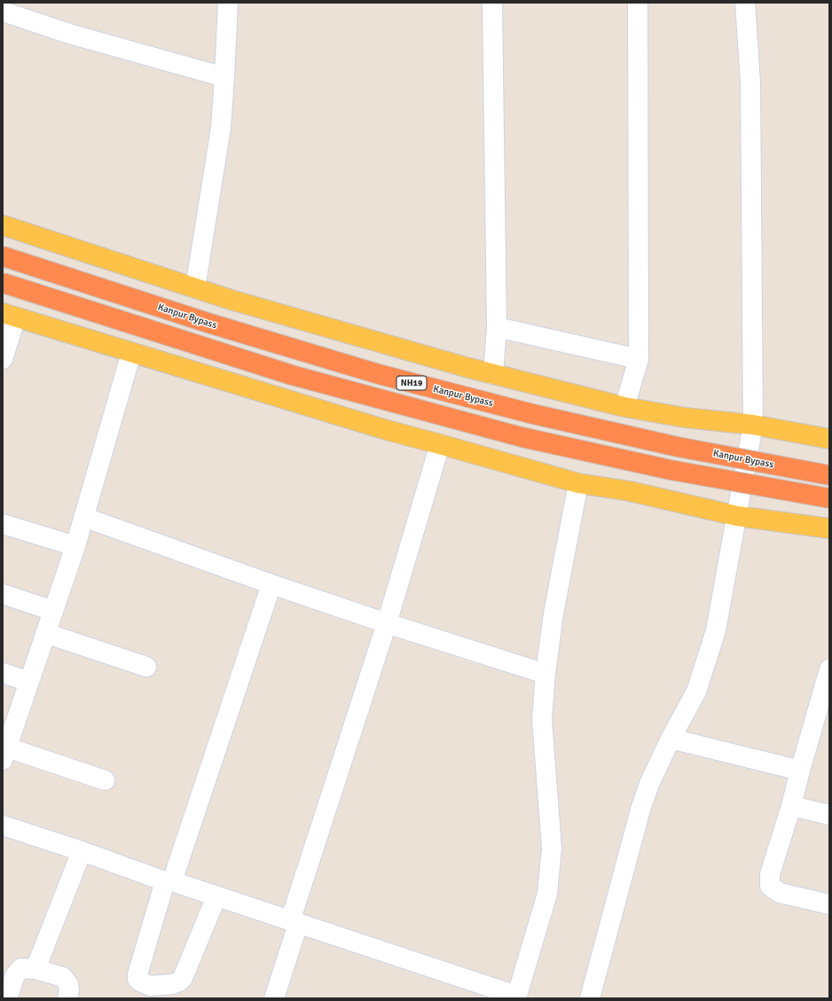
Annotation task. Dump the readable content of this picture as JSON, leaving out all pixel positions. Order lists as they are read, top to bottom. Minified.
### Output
{"streets":{"highway":["Kanpur Bypass","NH19"]}}
